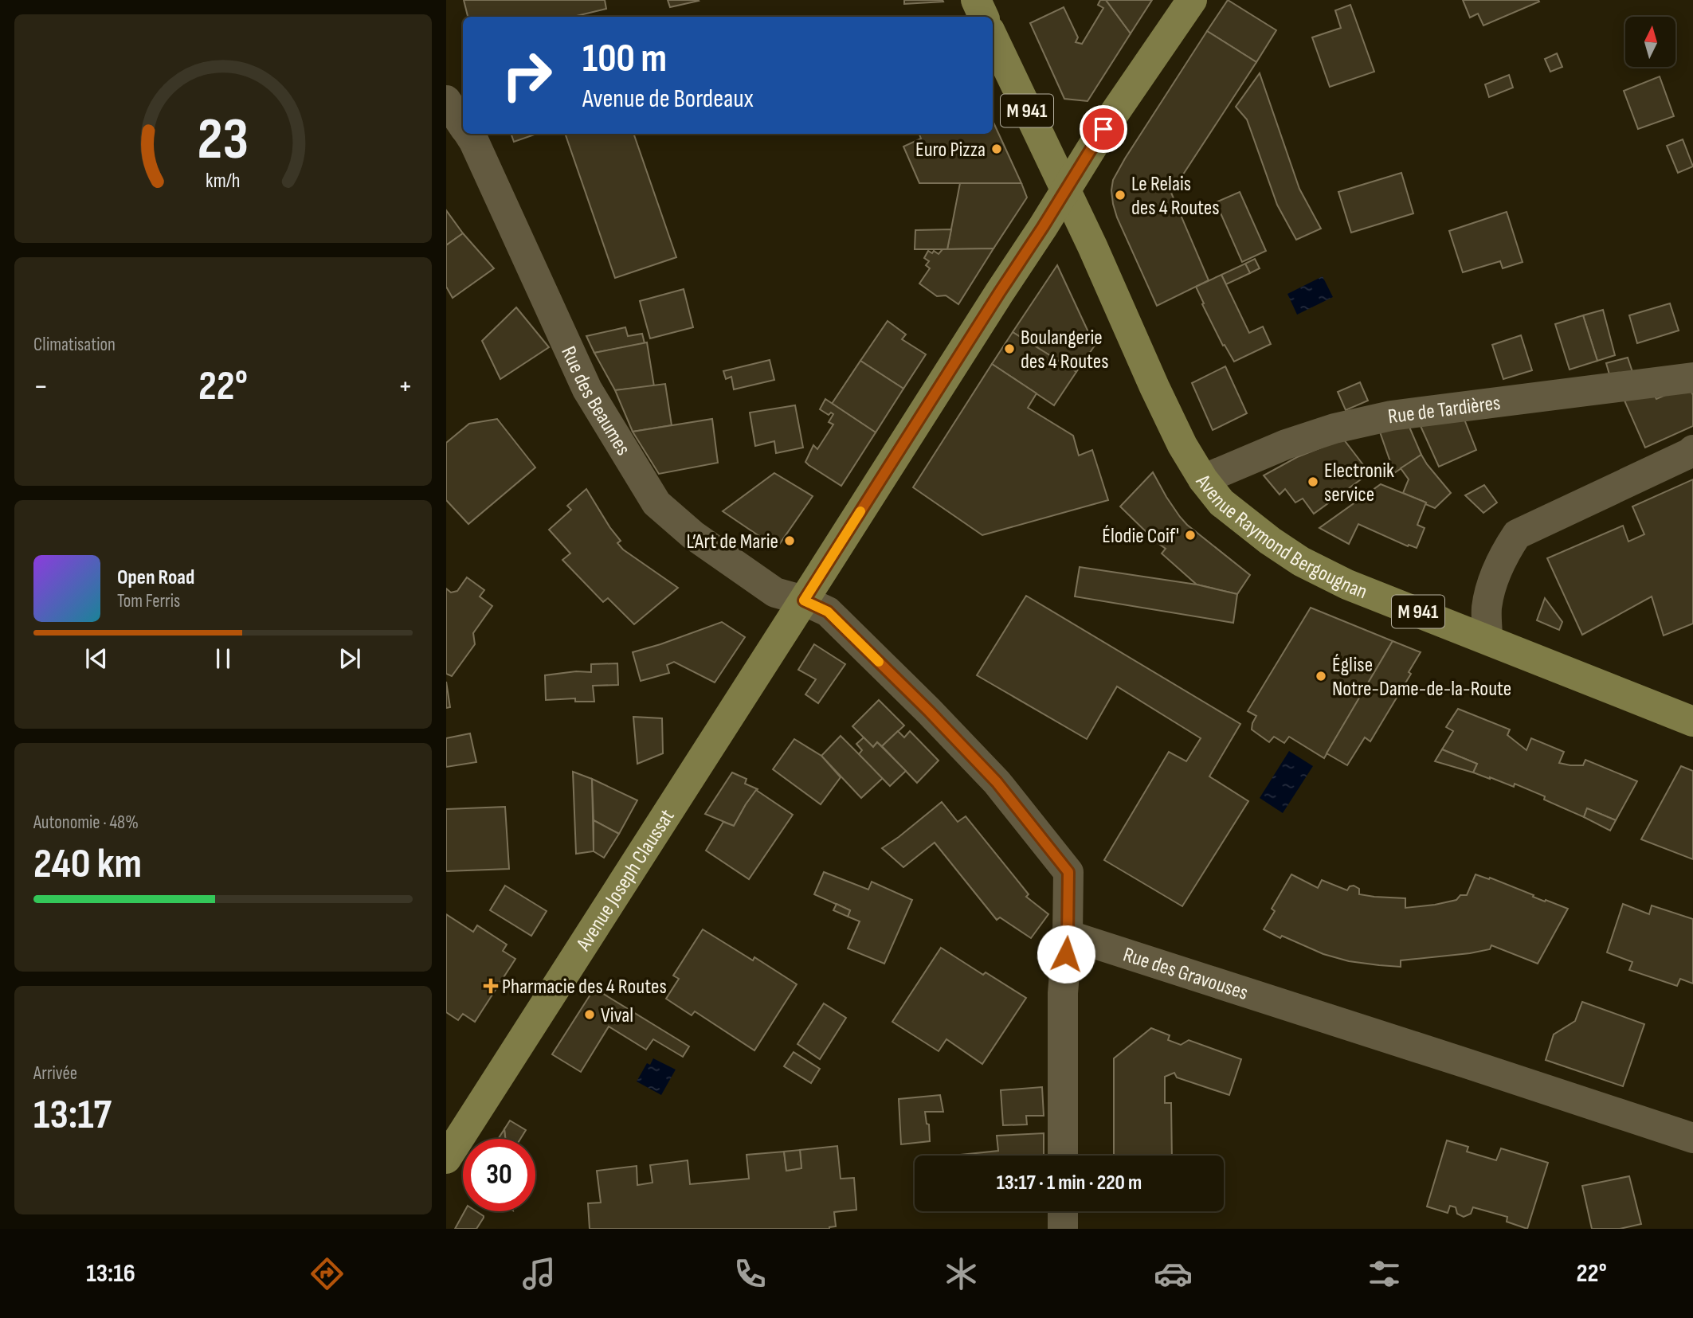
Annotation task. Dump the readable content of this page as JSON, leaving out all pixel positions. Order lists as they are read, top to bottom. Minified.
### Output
{"streets":{"main road":["M 941","Avenue Raymond Bergougnan","Avenue Joseph Claussat"],"street":["Rue des Beaumes","Rue de Tardières","Rue des Gravouses"]},"crossings":[["M 941","Avenue Raymond Bergougnan"],["M 941","Avenue Joseph Claussat"],["Rue des Beaumes","Avenue Joseph Claussat"],["Rue de Tardières","Avenue Raymond Bergougnan"],["Avenue Raymond Bergougnan","Avenue Joseph Claussat"]],"places":{"other":["Euro Pizza","Le Relais des 4 Routes","Boulangerie des 4 Routes","Electronik service","Élodie Coif'","L’Art de Marie","Église Notre-Dame-de-la-Route","Vival"],"health":["Pharmacie des 4 Routes"]},"north":"top","page":{"turn":["100 m","Avenue de Bordeaux"],"tile":["Climatisation",["Autonomie · 48%","240 km"],["Arrivée","13:17"]],"heat":["−","22°","+"],"song":["Open Road","Tom Ferris"],"limit":"30","trip":"13:17 · 1 min · 220 m","tabs":["13:16","22°"],"gauge":["23","km/h"]}}
